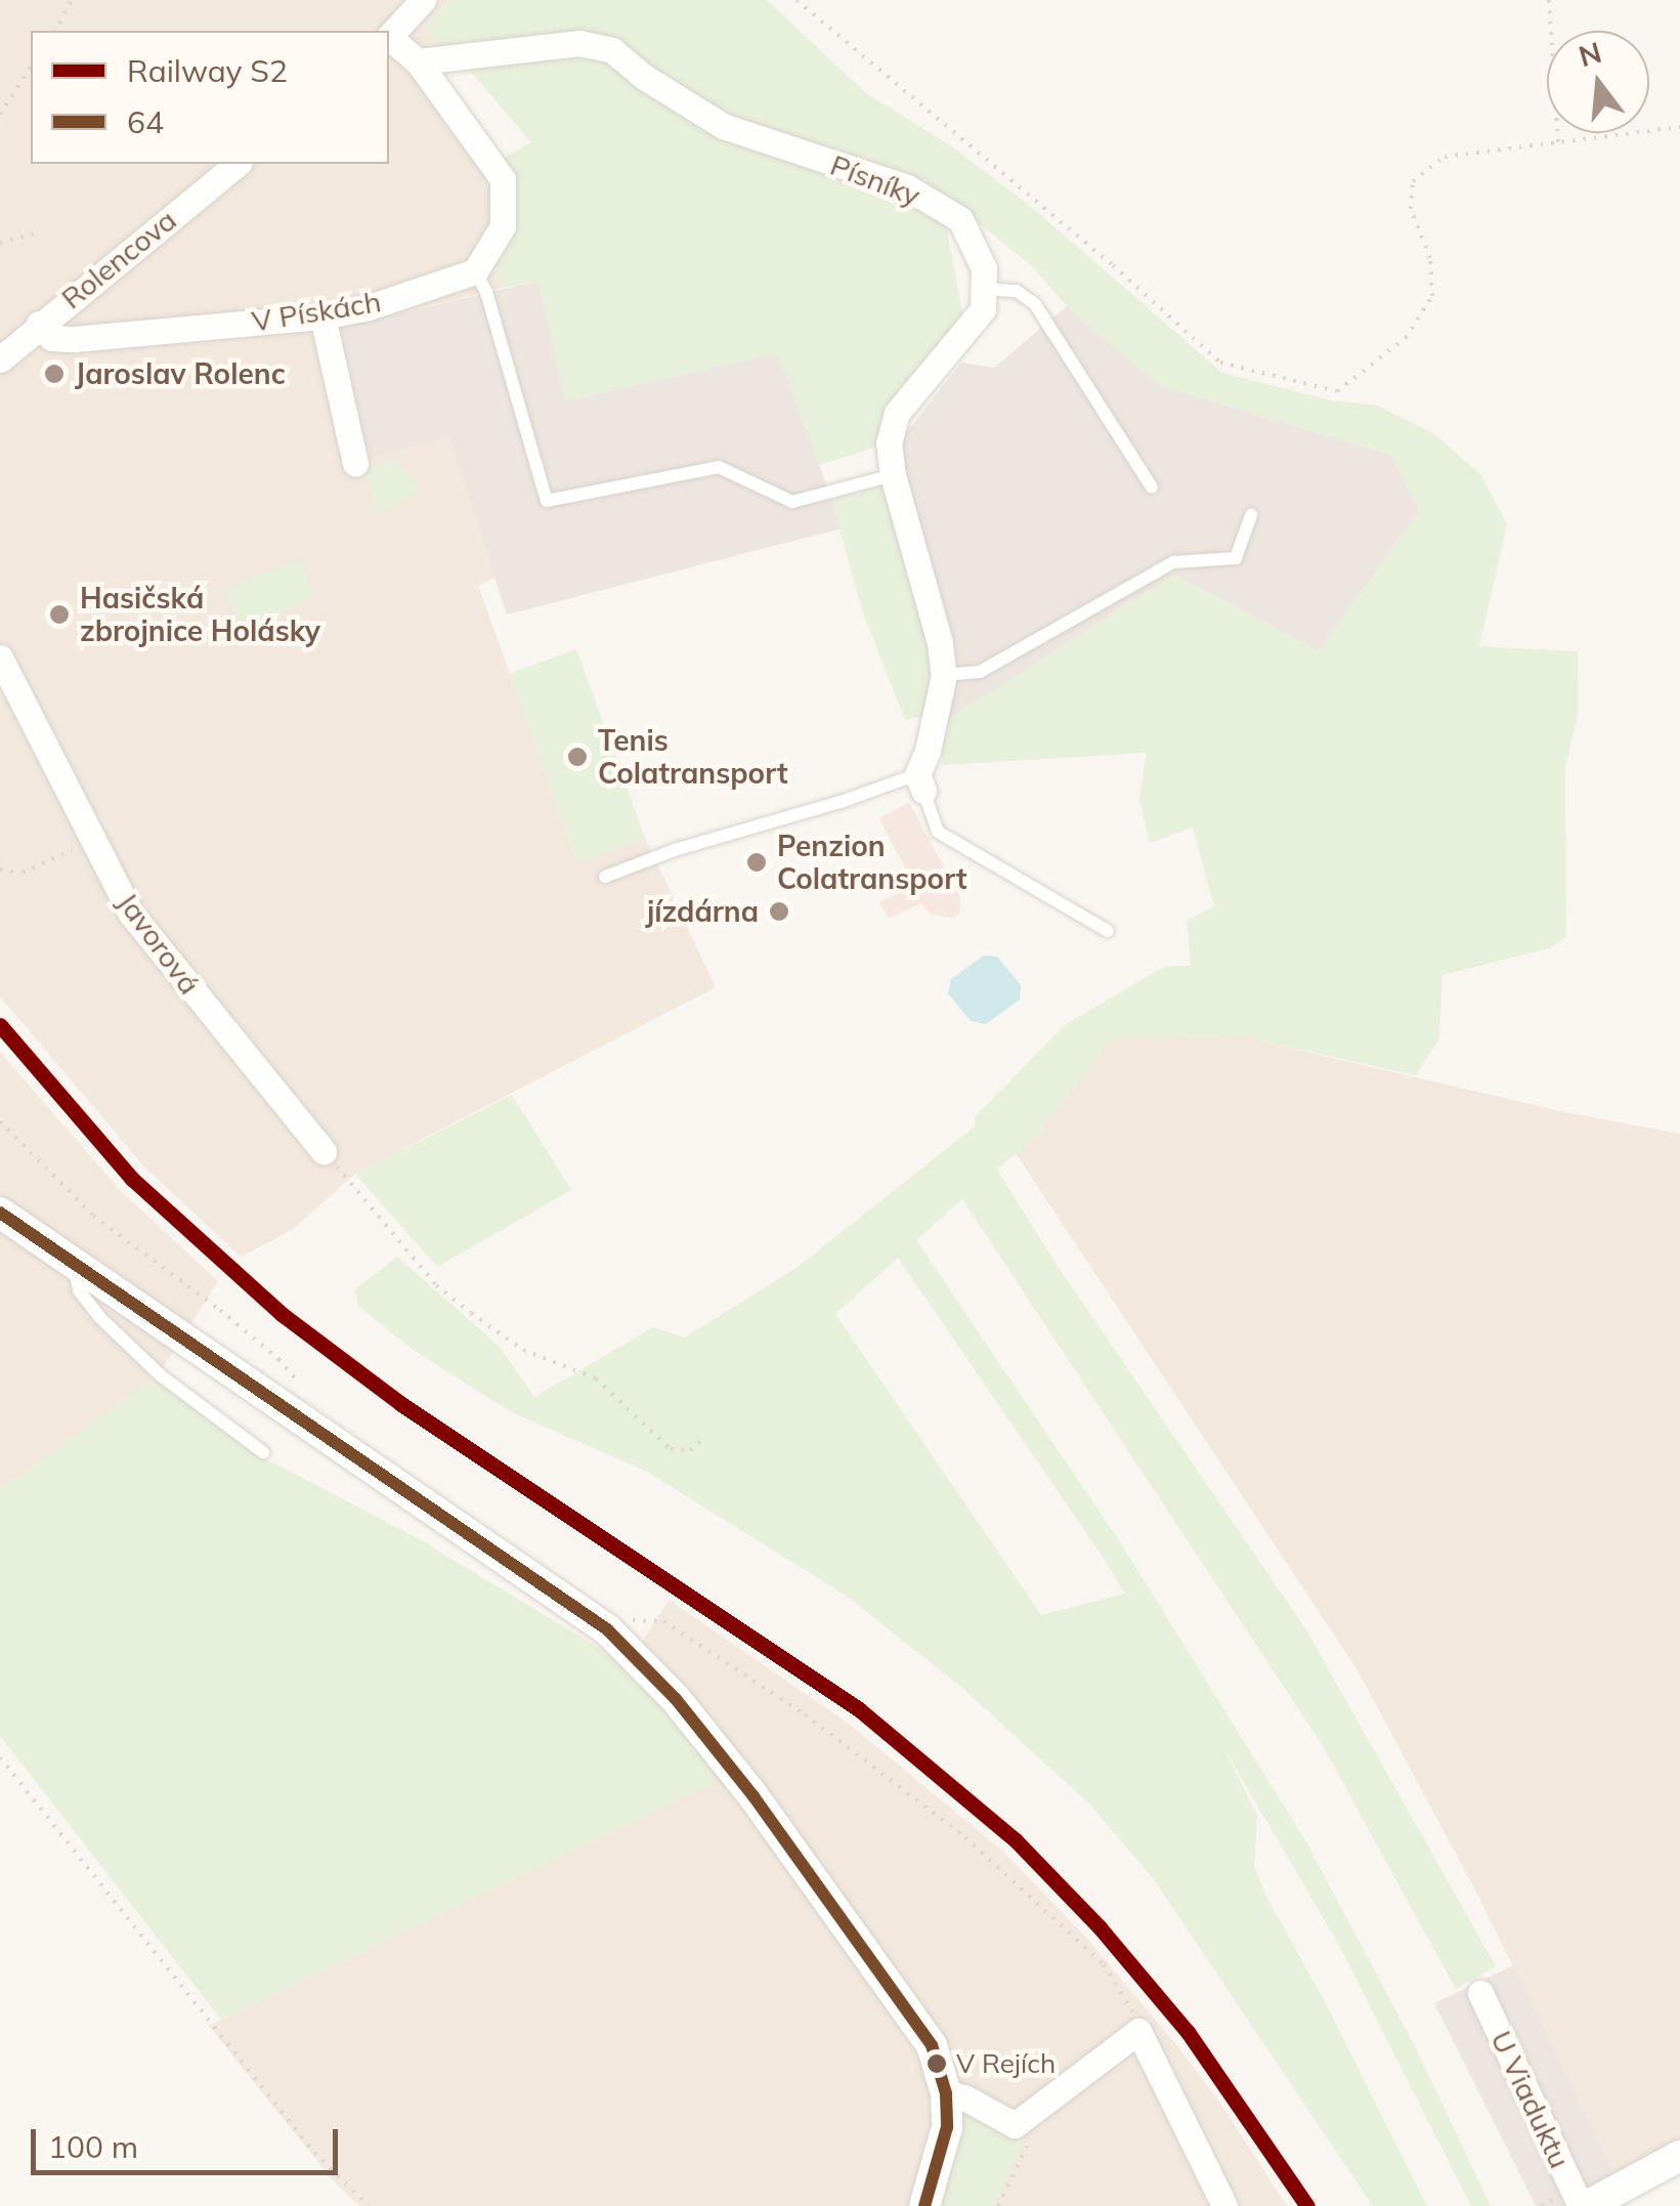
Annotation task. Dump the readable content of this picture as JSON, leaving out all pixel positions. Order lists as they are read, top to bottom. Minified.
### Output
{"streets":{"street":["Písníky","Rolencova","V Pískách","Javorová","U Viaduktu"]},"crossings":[["Rolencova","V Pískách"]],"places":["Jaroslav Rolenc","Hasičská zbrojnice Holásky","Tenis Colatransport","Penzion Colatransport","jízdárna","V Rejích"],"lines":["rail line S2","transit line 64"],"legend":["Railway S2","64"],"scale_bar":"100 m","north":"top"}
